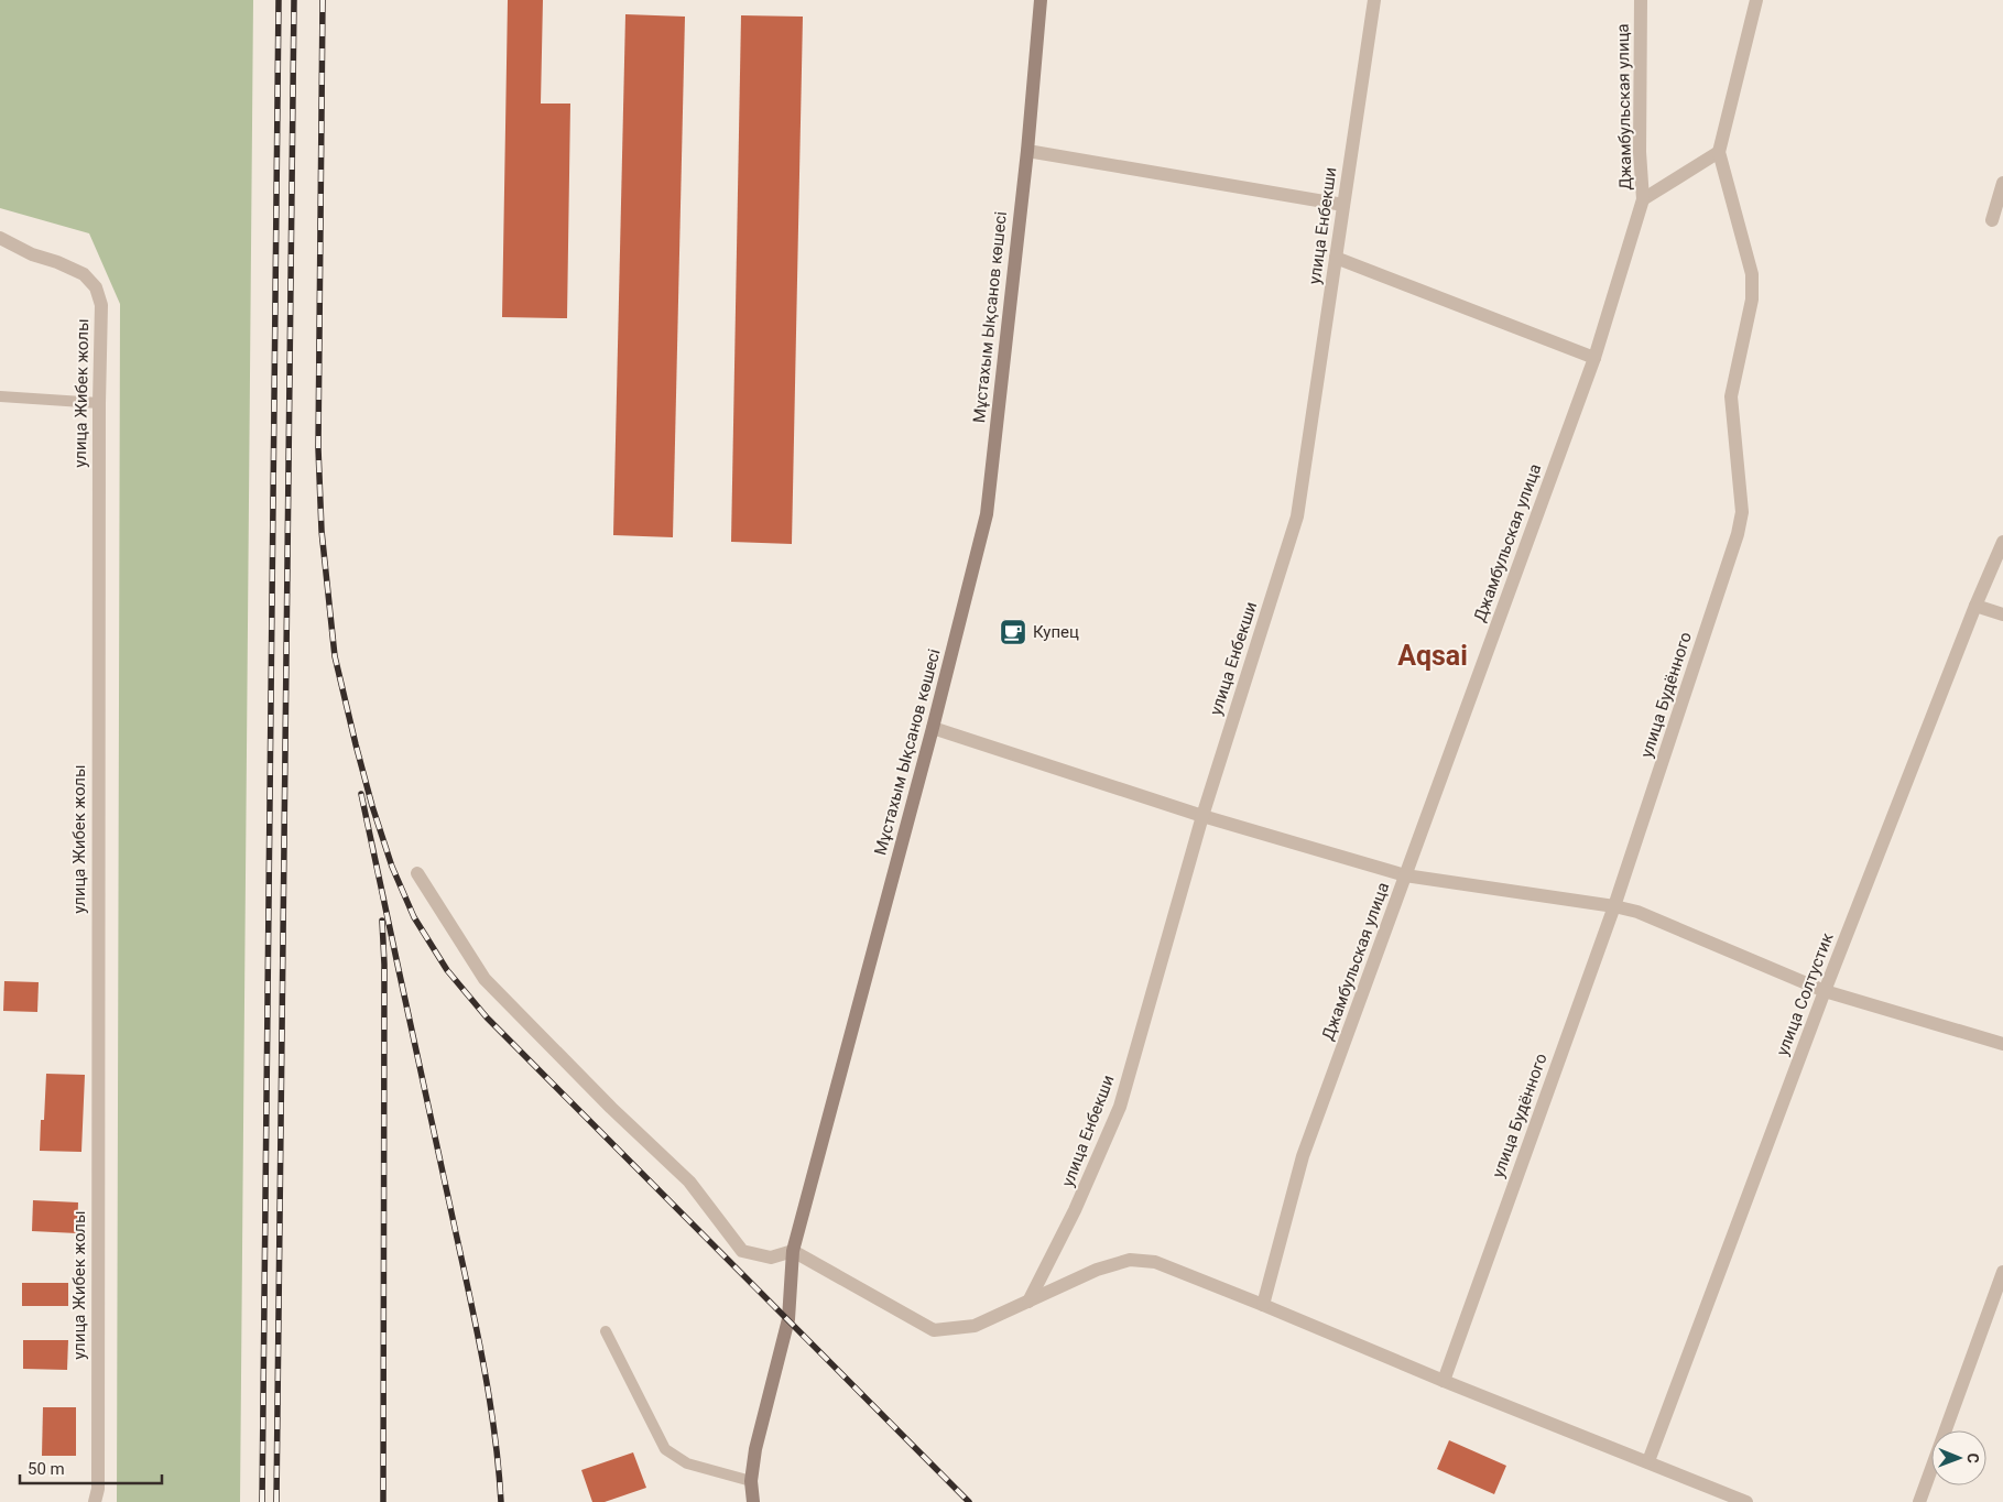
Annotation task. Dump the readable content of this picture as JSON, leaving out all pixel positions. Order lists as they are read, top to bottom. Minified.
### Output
{"streets":{"main road":["Мұстахым Ықсанов көшесі"],"street":["Джамбульская улица","улица Енбекши","улица Жибек жолы","улица Будённого","улица Солтустик"]},"districts":["Aqsai"],"places":{"cafe":["Купец"]},"scale_bar":"50 m","north":"right"}
